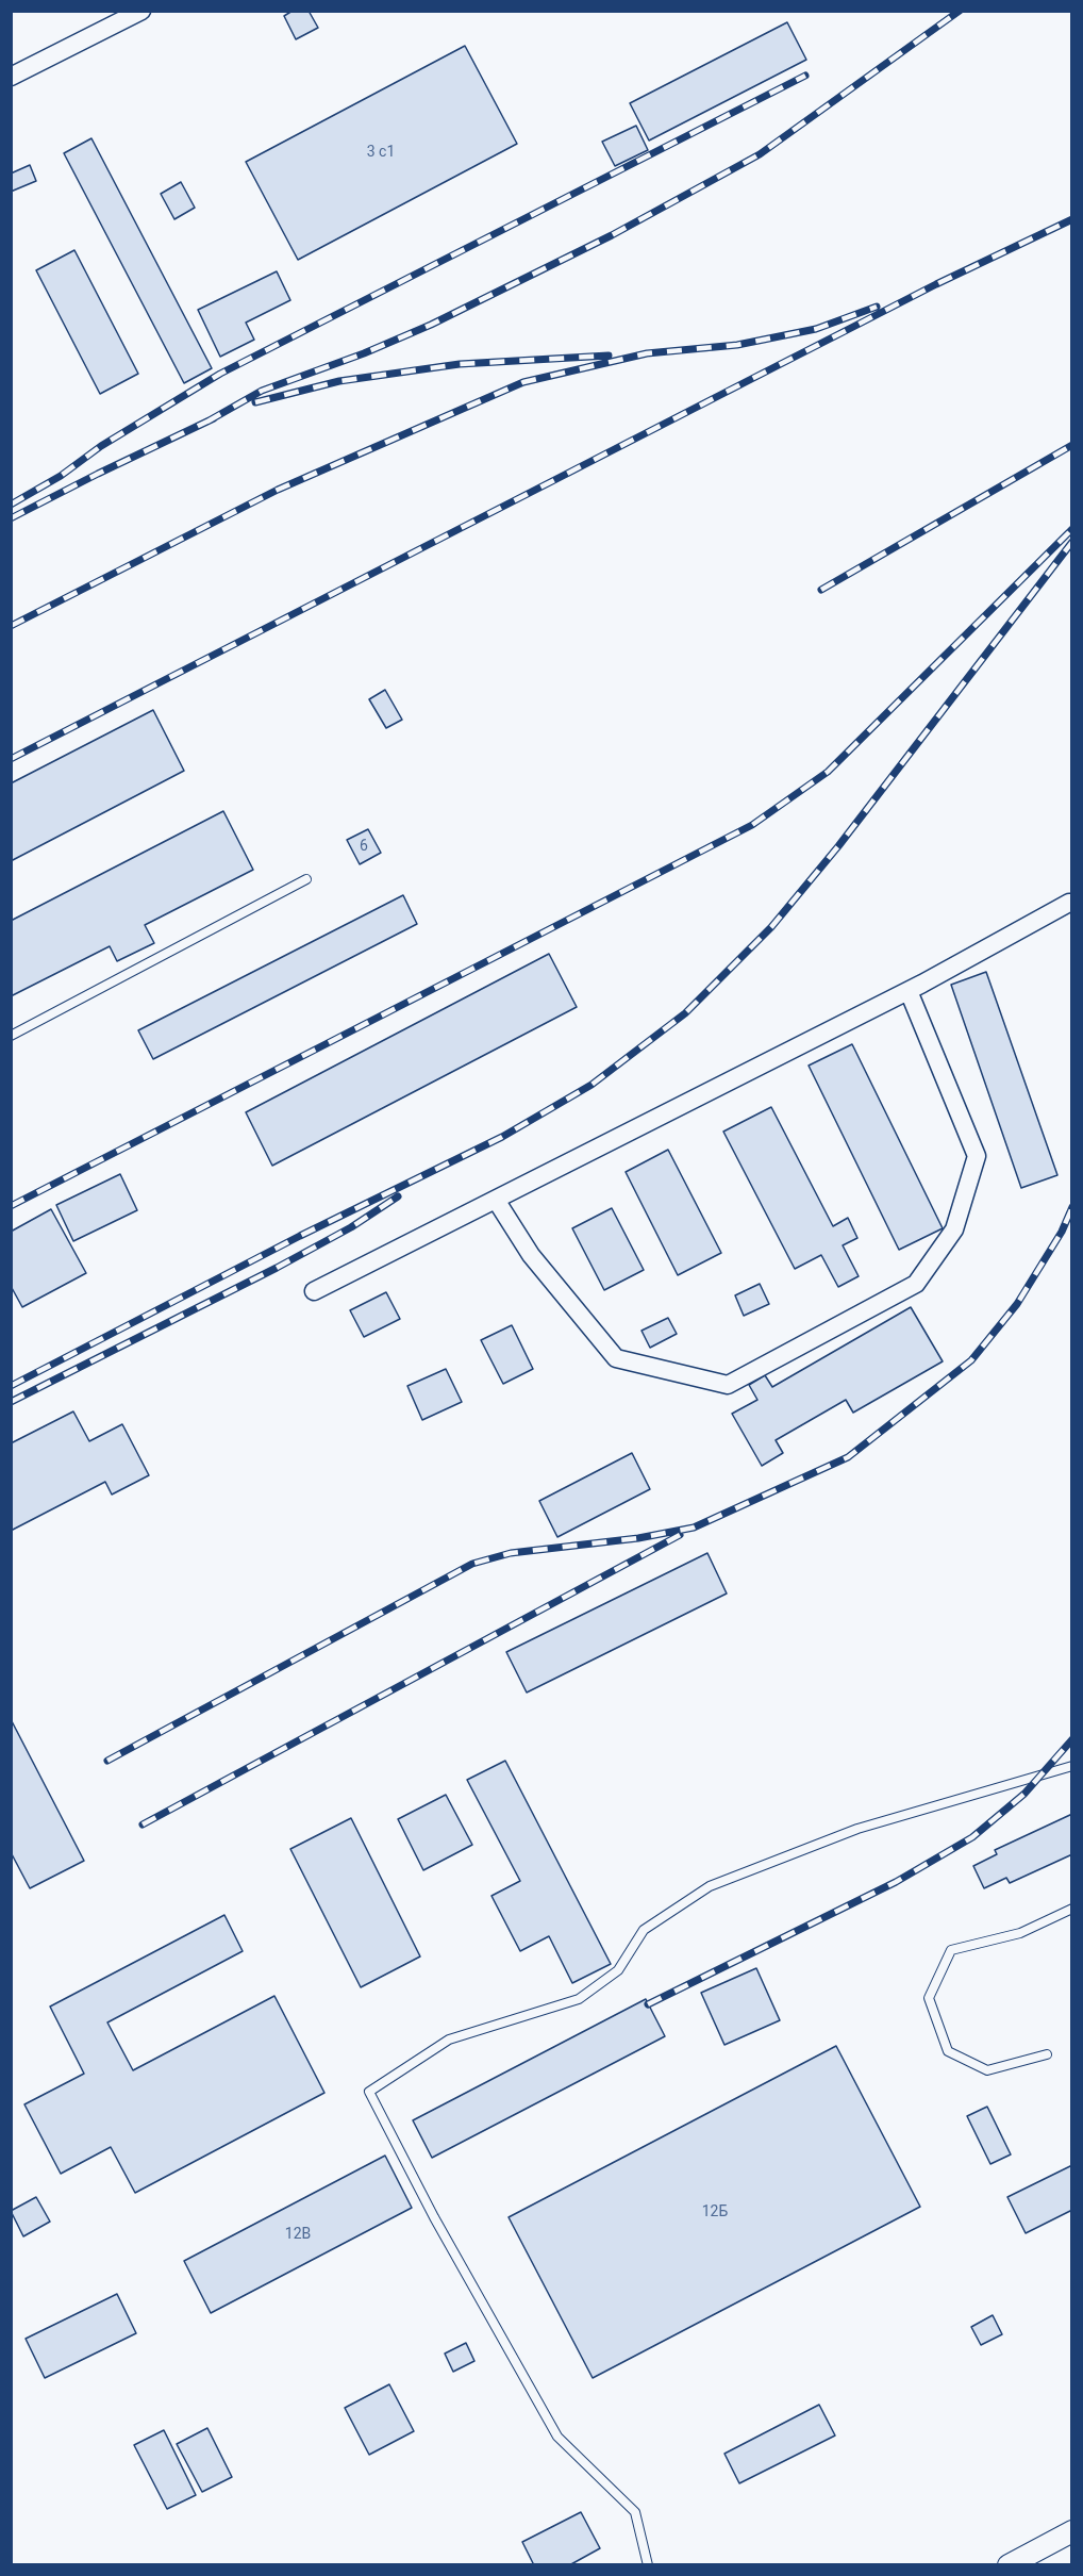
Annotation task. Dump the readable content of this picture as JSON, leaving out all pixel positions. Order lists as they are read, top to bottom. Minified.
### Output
{"house_numbers":["3 с1","6","12Б","12В"]}
